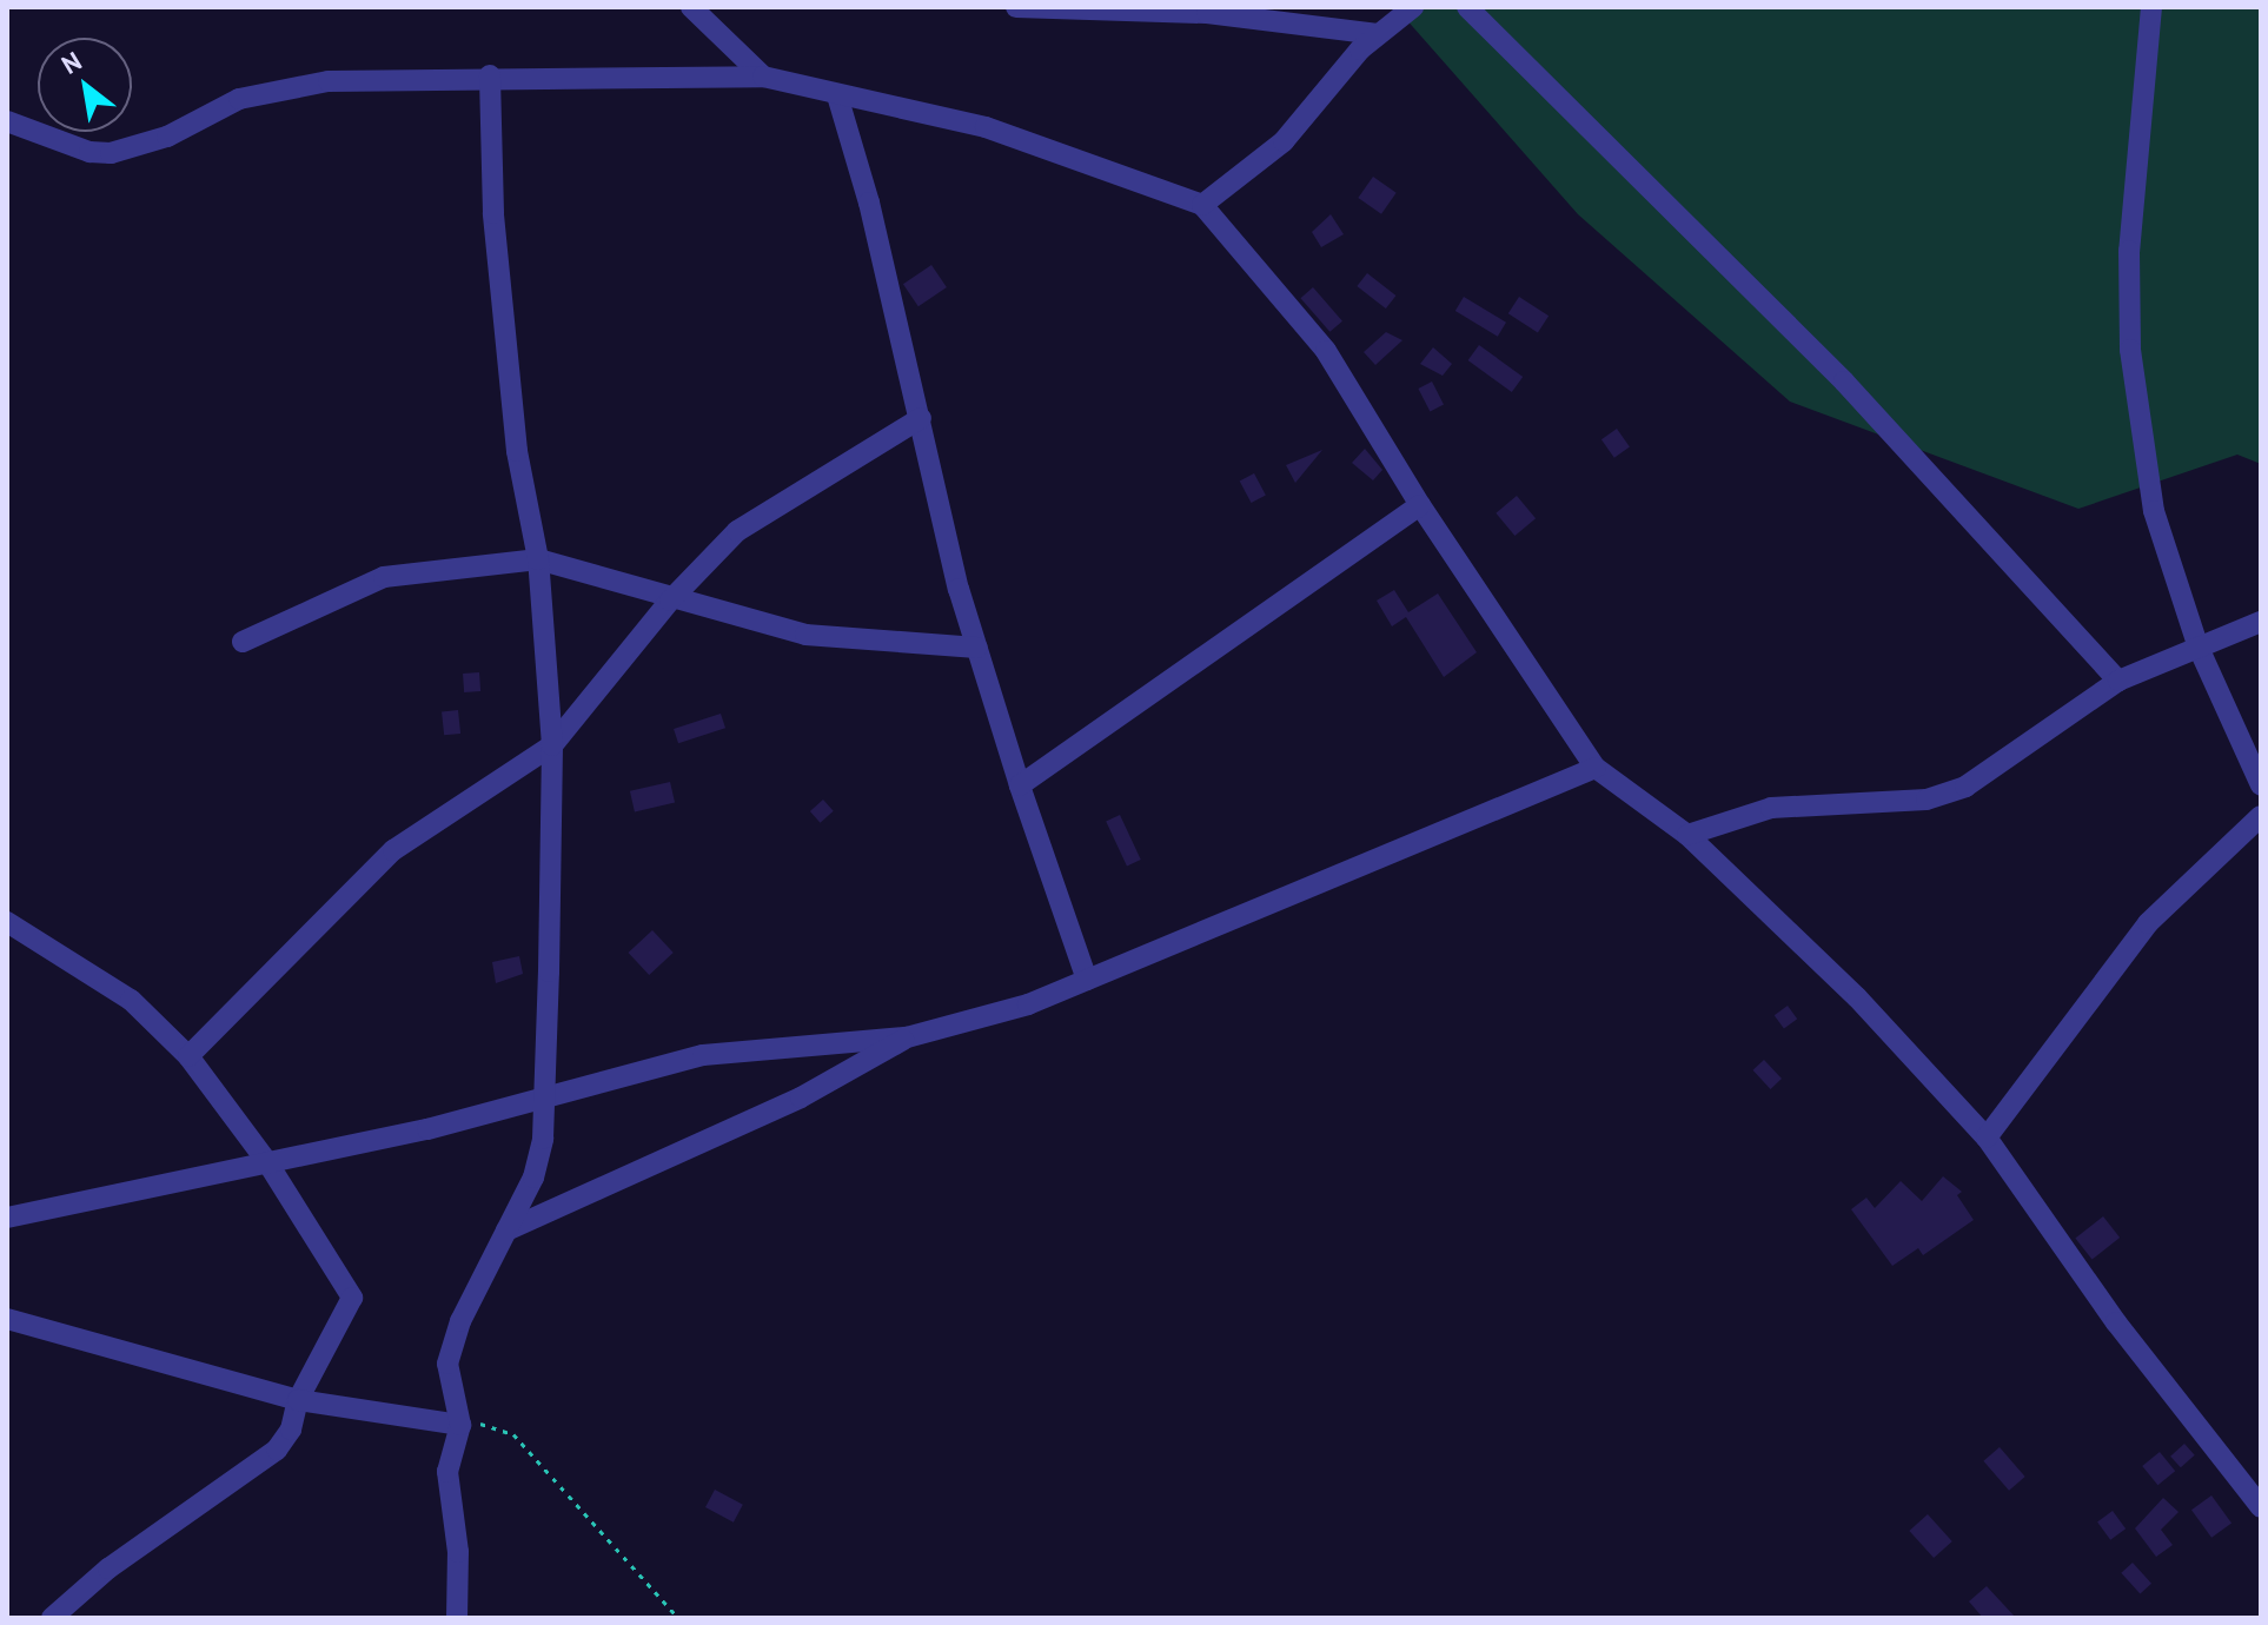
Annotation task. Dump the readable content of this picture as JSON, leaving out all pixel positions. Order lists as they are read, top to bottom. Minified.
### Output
{"north":"top left"}
